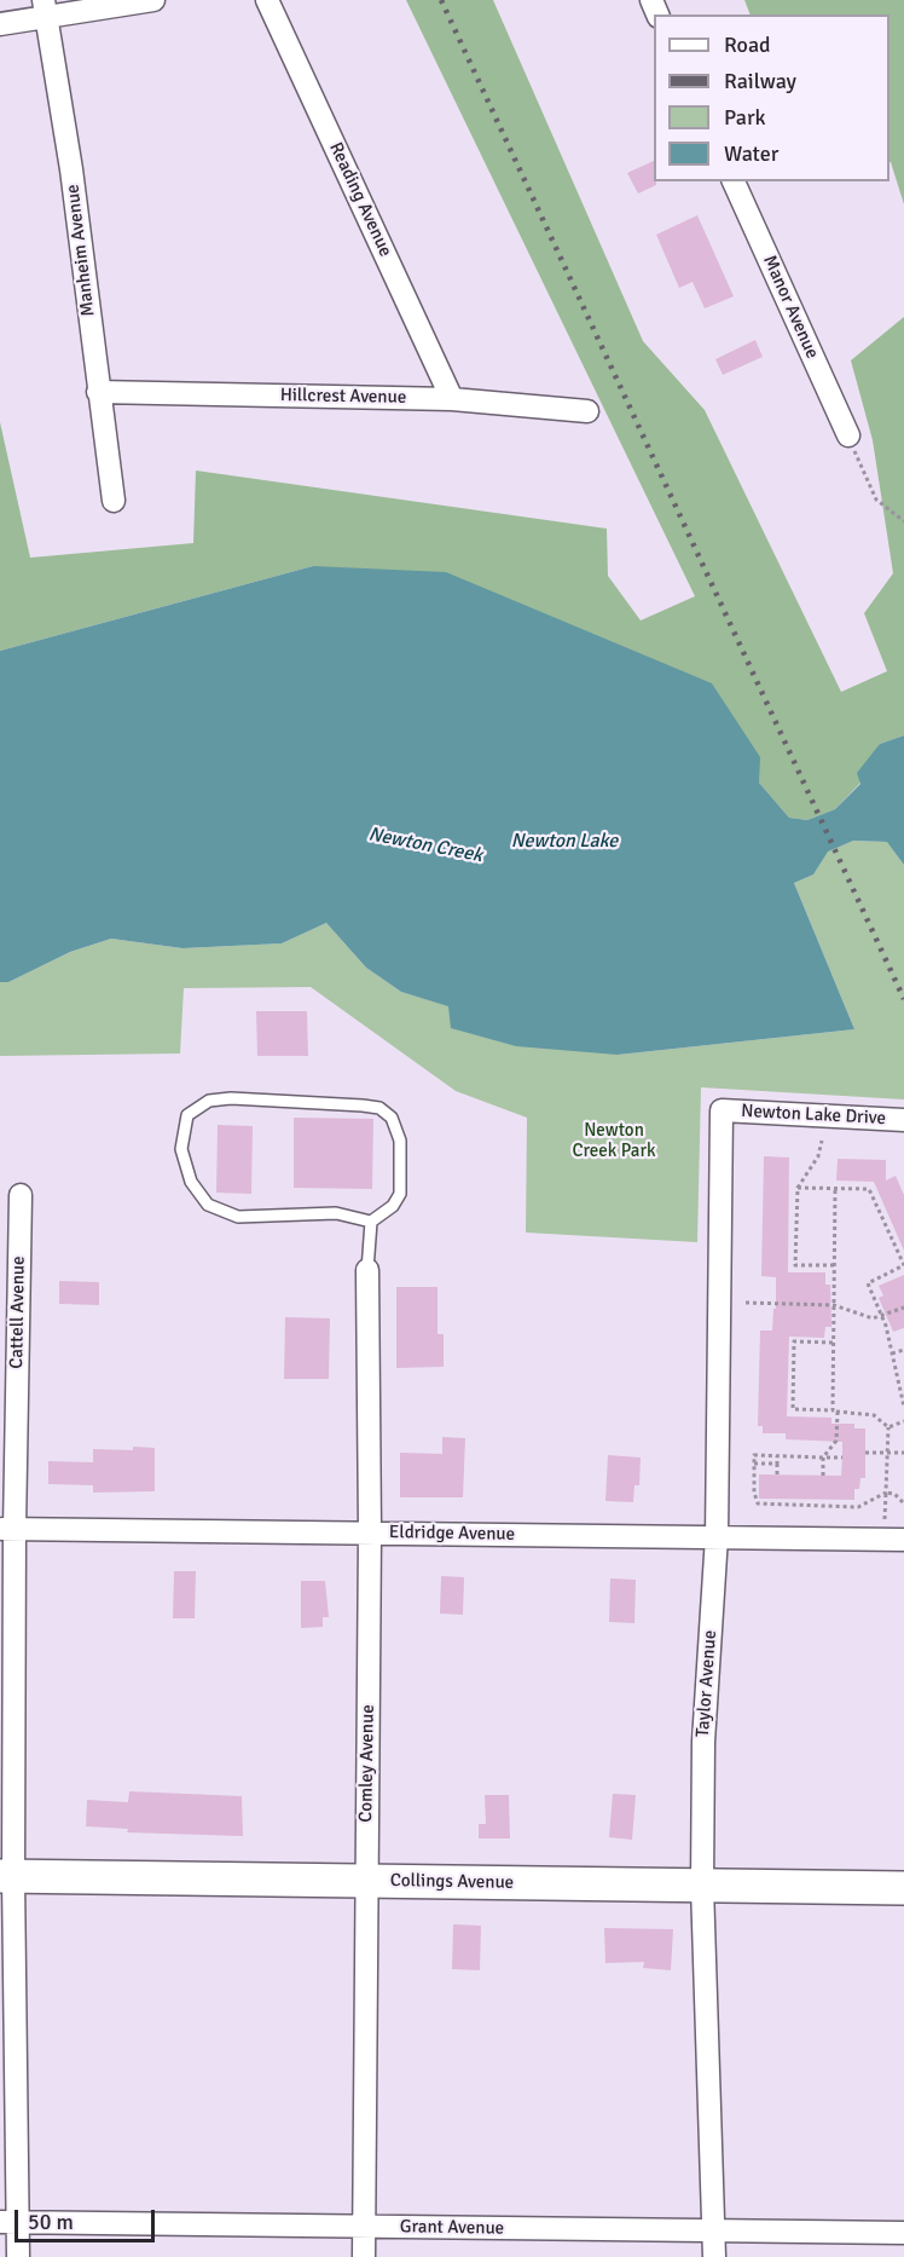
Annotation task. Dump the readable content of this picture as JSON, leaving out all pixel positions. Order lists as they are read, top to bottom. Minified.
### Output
{"streets":{"main road":["Collings Avenue"],"street":["Reading Avenue","Manheim Avenue","Manor Avenue","Hillcrest Avenue","Newton Lake Drive","Cattell Avenue","Eldridge Avenue","Taylor Avenue","Comley Avenue","Grant Avenue"]},"crossings":[["Reading Avenue","Hillcrest Avenue"],["Manheim Avenue","Hillcrest Avenue"],["Newton Lake Drive","Taylor Avenue"],["Cattell Avenue","Eldridge Avenue"],["Cattell Avenue","Collings Avenue"],["Cattell Avenue","Grant Avenue"],["Eldridge Avenue","Taylor Avenue"],["Eldridge Avenue","Comley Avenue"],["Taylor Avenue","Collings Avenue"],["Taylor Avenue","Grant Avenue"],["Comley Avenue","Collings Avenue"],["Comley Avenue","Grant Avenue"]],"water":["Newton Lake","Newton Creek"],"parks":["Newton Creek Park"],"legend":["Road","Railway","Park","Water"],"scale_bar":"50 m"}
